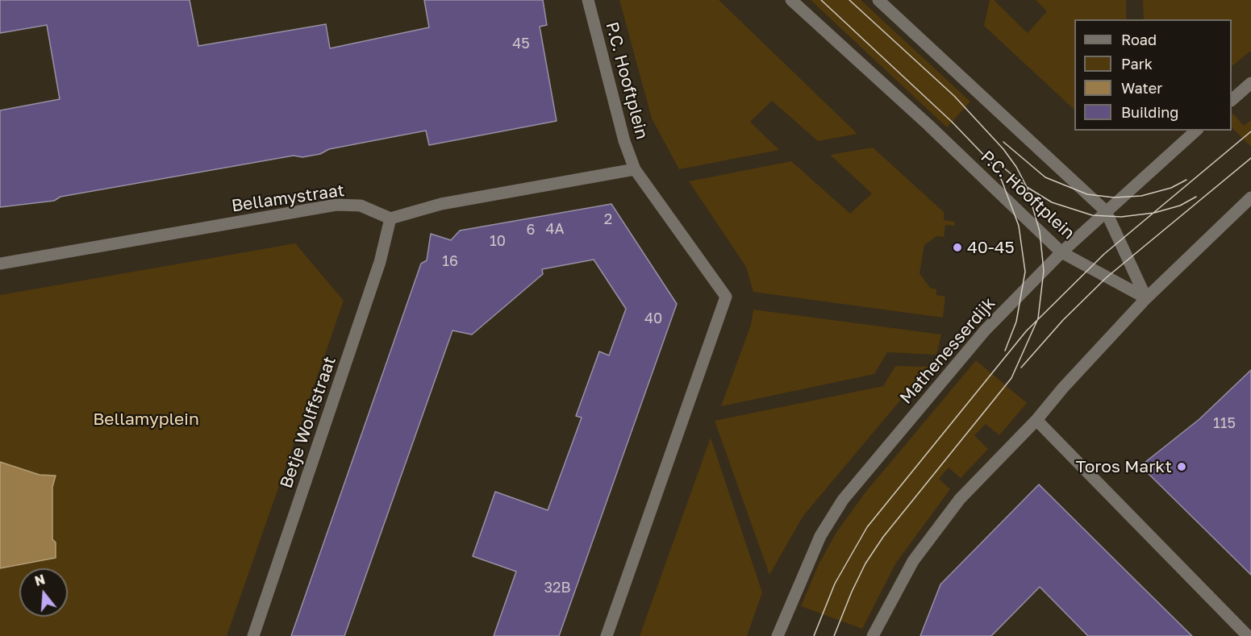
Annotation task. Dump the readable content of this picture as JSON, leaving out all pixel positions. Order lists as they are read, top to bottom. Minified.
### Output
{"streets":{"street":["P.C. Hooftplein","Bellamystraat","Mathenesserdijk","Betje Wolffstraat"]},"crossings":[["P.C. Hooftplein","Mathenesserdijk"],["Bellamystraat","Betje Wolffstraat"]],"parks":["Bellamyplein"],"places":["40-45","Toros Markt"],"house_numbers":["45","2","4A","6","10","16","40","115","32B"],"legend":["Road","Park","Water","Building"],"north":"top"}
